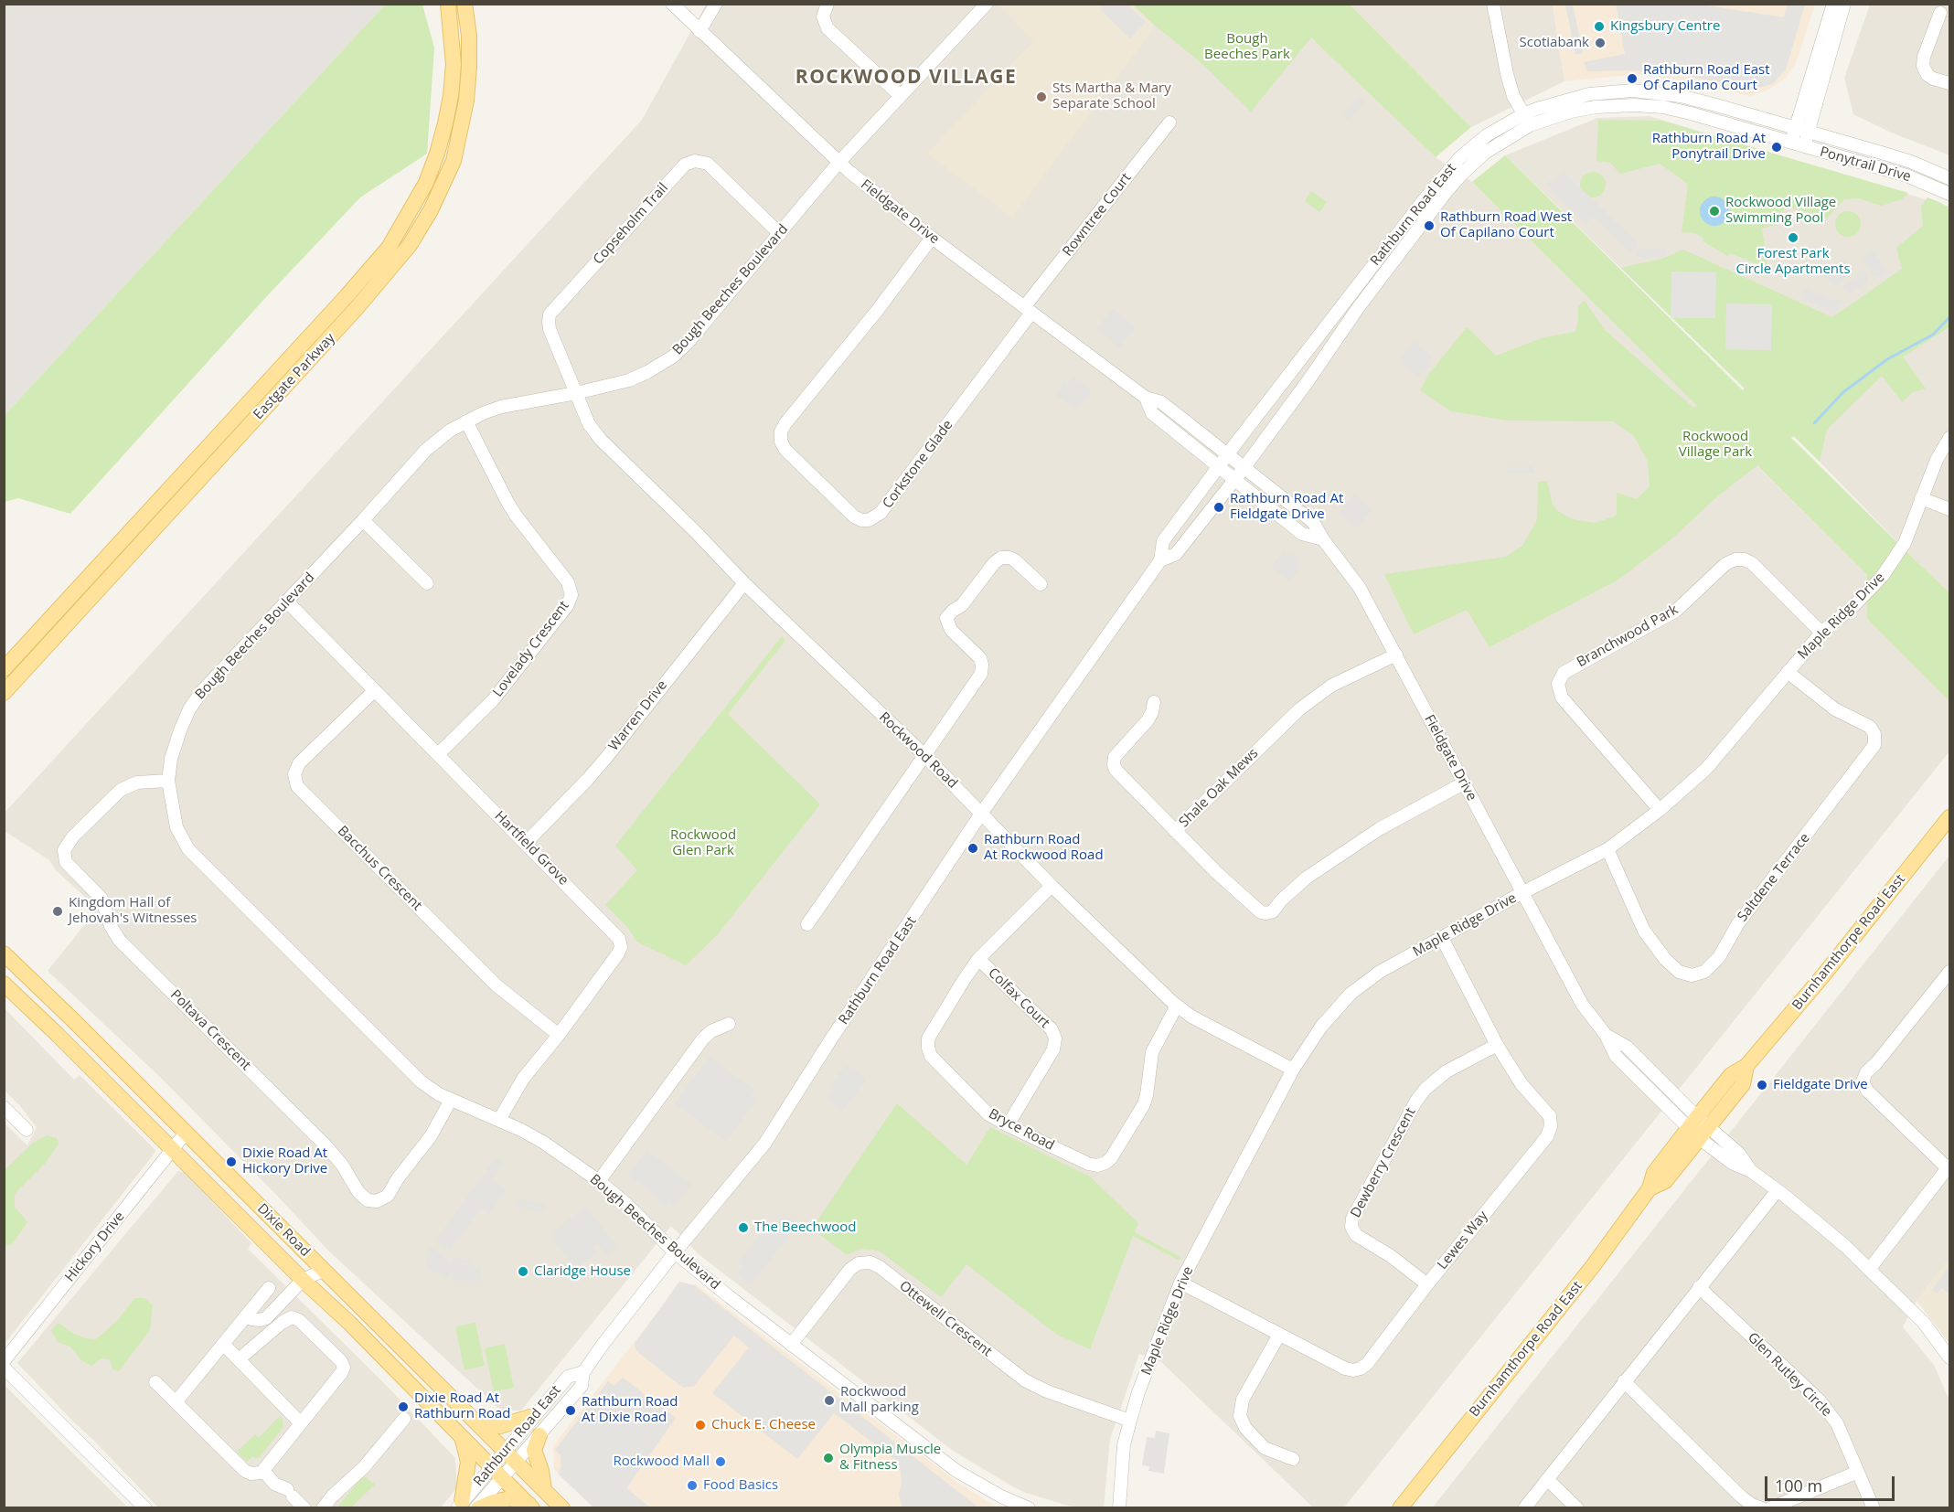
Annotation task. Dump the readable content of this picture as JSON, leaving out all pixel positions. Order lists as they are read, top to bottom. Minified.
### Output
{"streets":{"main road":["Eastgate Parkway","Burnhamthorpe Road East","Dixie Road"],"street":["Ponytrail Drive","Fieldgate Drive","Rowntree Court","Rathburn Road East","Copseholm Trail","Bough Beeches Boulevard","Corkstone Glade","Maple Ridge Drive","Branchwood Park","Lovelady Crescent","Warren Drive","Rockwood Road","Shale Oak Mews","Hartfield Grove","Bacchus Crescent","Saltdene Terrace","Colfax Court","Poltava Crescent","Bryce Road","Dewberry Crescent","Lewes Way","Hickory Drive","Ottewell Crescent","Glen Rutley Circle"]},"crossings":[["Ponytrail Drive","Rathburn Road East"],["Fieldgate Drive","Rowntree Court"],["Fieldgate Drive","Rathburn Road East"],["Fieldgate Drive","Bough Beeches Boulevard"],["Fieldgate Drive","Corkstone Glade"],["Fieldgate Drive","Maple Ridge Drive"],["Fieldgate Drive","Shale Oak Mews"],["Fieldgate Drive","Burnhamthorpe Road East"],["Rowntree Court","Corkstone Glade"],["Rathburn Road East","Bough Beeches Boulevard"],["Rathburn Road East","Rockwood Road"],["Rathburn Road East","Dixie Road"],["Copseholm Trail","Bough Beeches Boulevard"],["Copseholm Trail","Rockwood Road"],["Bough Beeches Boulevard","Lovelady Crescent"],["Bough Beeches Boulevard","Rockwood Road"],["Bough Beeches Boulevard","Hartfield Grove"],["Bough Beeches Boulevard","Poltava Crescent"],["Bough Beeches Boulevard","Ottewell Crescent"],["Maple Ridge Drive","Branchwood Park"],["Maple Ridge Drive","Rockwood Road"],["Maple Ridge Drive","Saltdene Terrace"],["Maple Ridge Drive","Lewes Way"],["Maple Ridge Drive","Ottewell Crescent"],["Lovelady Crescent","Hartfield Grove"],["Warren Drive","Rockwood Road"],["Warren Drive","Hartfield Grove"],["Rockwood Road","Bryce Road"],["Hartfield Grove","Bacchus Crescent"],["Colfax Court","Bryce Road"],["Dewberry Crescent","Lewes Way"],["Dixie Road","Hickory Drive"]],"districts":["ROCKWOOD VILLAGE"],"parks":["Bough Beeches Park","Rockwood Village Park","Rockwood Glen Park"],"places":["Kingsbury Centre","Scotiabank","Rathburn Road East Of Capilano Court","Sts Martha & Mary Separate School","Rathburn Road At Ponytrail Drive","Rockwood Village Swimming Pool","Rathburn Road West Of Capilano Court","Forest Park Circle Apartments","Rathburn Road At Fieldgate Drive","Rathburn Road At Rockwood Road","Kingdom Hall of Jehovah's Witnesses","Fieldgate Drive","Dixie Road At Hickory Drive","The Beechwood","Claridge House","Rockwood Mall parking","Dixie Road At Rathburn Road","Rathburn Road At Dixie Road","Chuck E. Cheese","Olympia Muscle & Fitness","Rockwood Mall","Food Basics"],"scale_bar":"100 m"}
